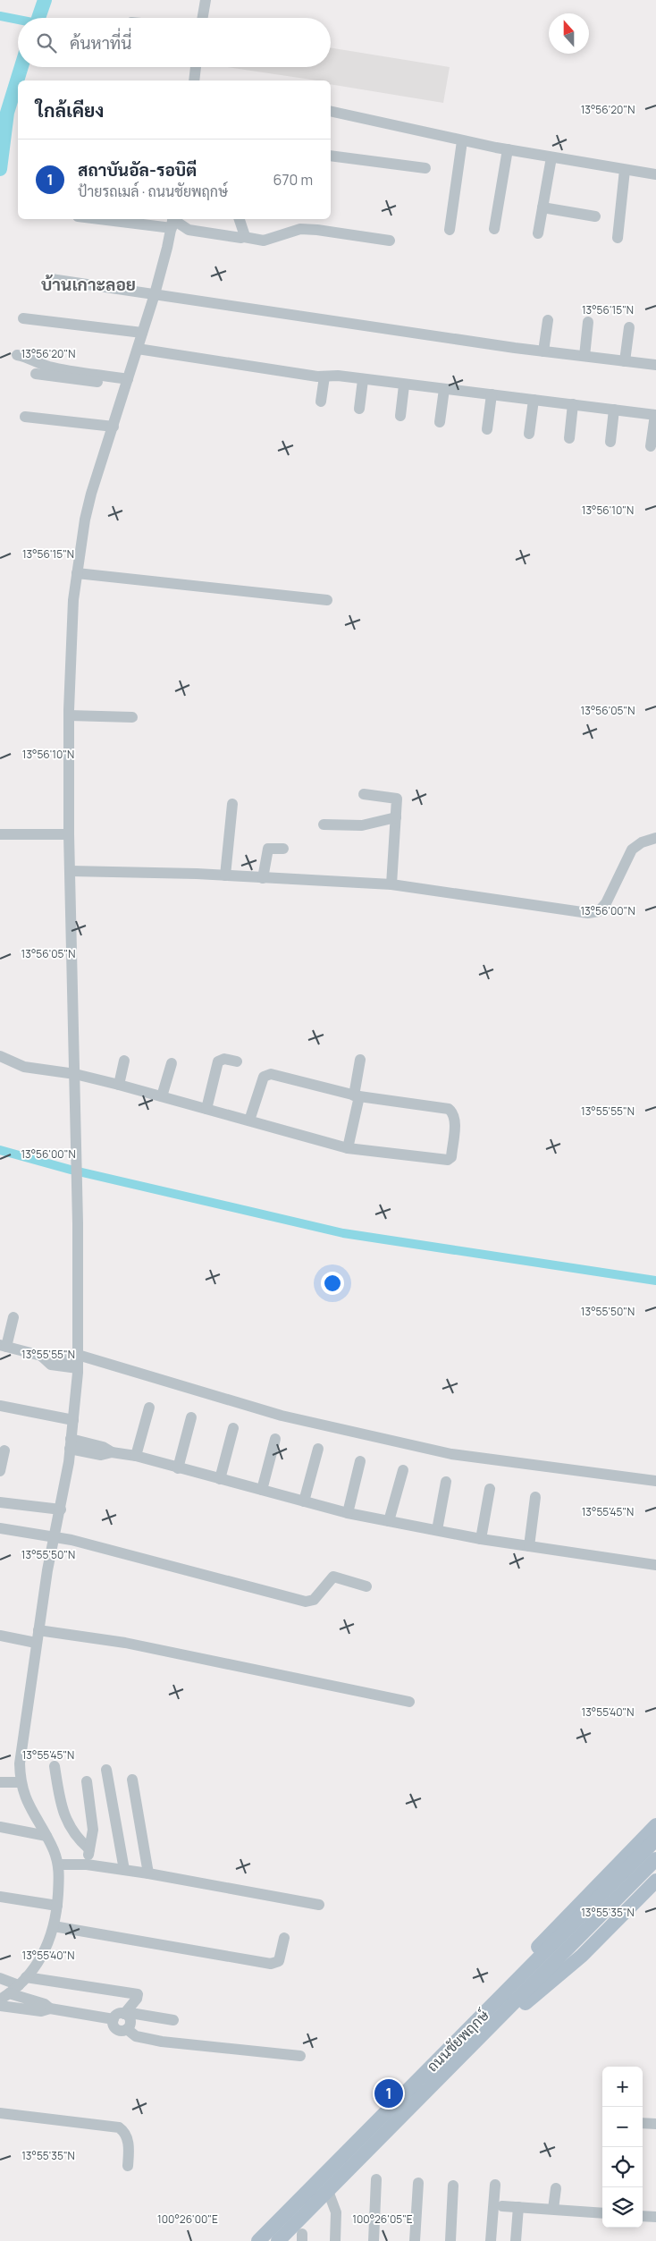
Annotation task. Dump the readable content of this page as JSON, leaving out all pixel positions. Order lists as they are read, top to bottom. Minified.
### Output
{"streets":{"main road":["ถนนชัยพฤกษ์"]},"districts":["บ้านเกาะลอย"],"north":"top","page":{"search":"ค้นหาที่นี่","heading":"ใกล้เคียง","list":[{"mark":"1","name":"สถาบันอัล-รอบิตี","note":"ป้ายรถเมล์ · ถนนชัยพฤกษ์","value":"670 m"}],"map_buttons":["+","−"],"pins":"1"},"coordinates":["13°56'20\"N","13°56'15\"N","13°56'10\"N","13°56'05\"N","13°56'00\"N","13°55'55\"N","13°55'50\"N","13°55'45\"N","13°55'40\"N","13°55'35\"N","100°26'00\"E","100°26'05\"E"]}
